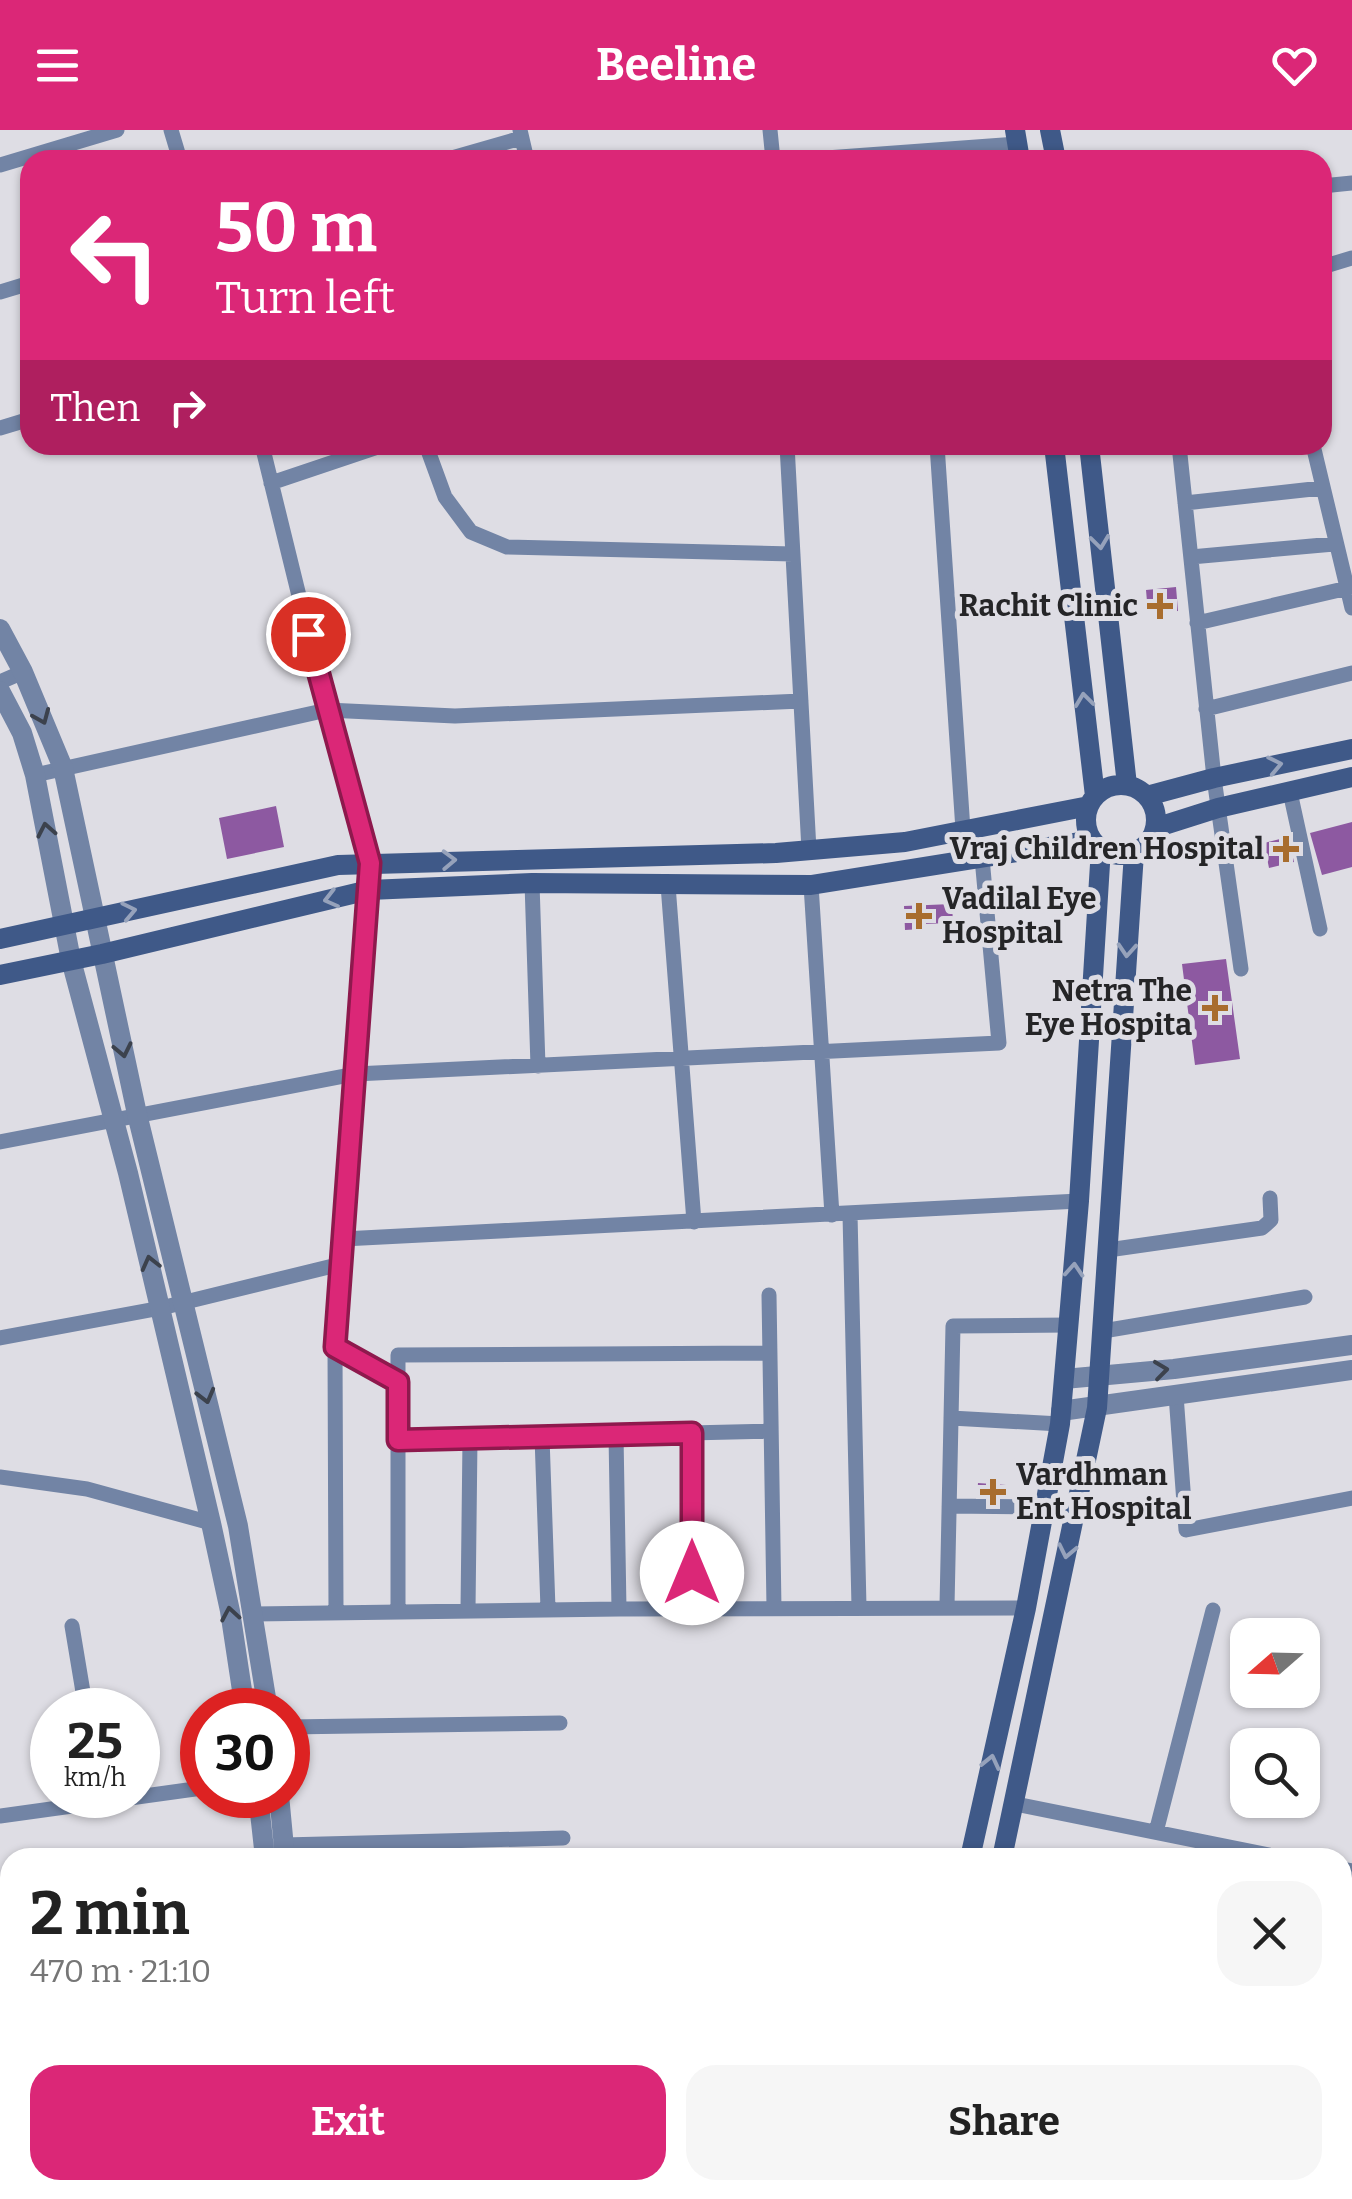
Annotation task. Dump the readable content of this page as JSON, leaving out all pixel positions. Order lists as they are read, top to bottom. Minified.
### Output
{"places":{"health":["Rachit Clinic","Vraj Children Hospital","Vadilal Eye Hospital","Netra The Eye Hospita","Vardhman Ent Hospital"]},"north":"left","page":{"header":"Beeline","turn":["50 m","Turn left"],"then":"Then","speed":"25 km/h","limit":"30","heading":["2 min","470 m · 21:10"],"buttons":["Exit","Share"]}}
